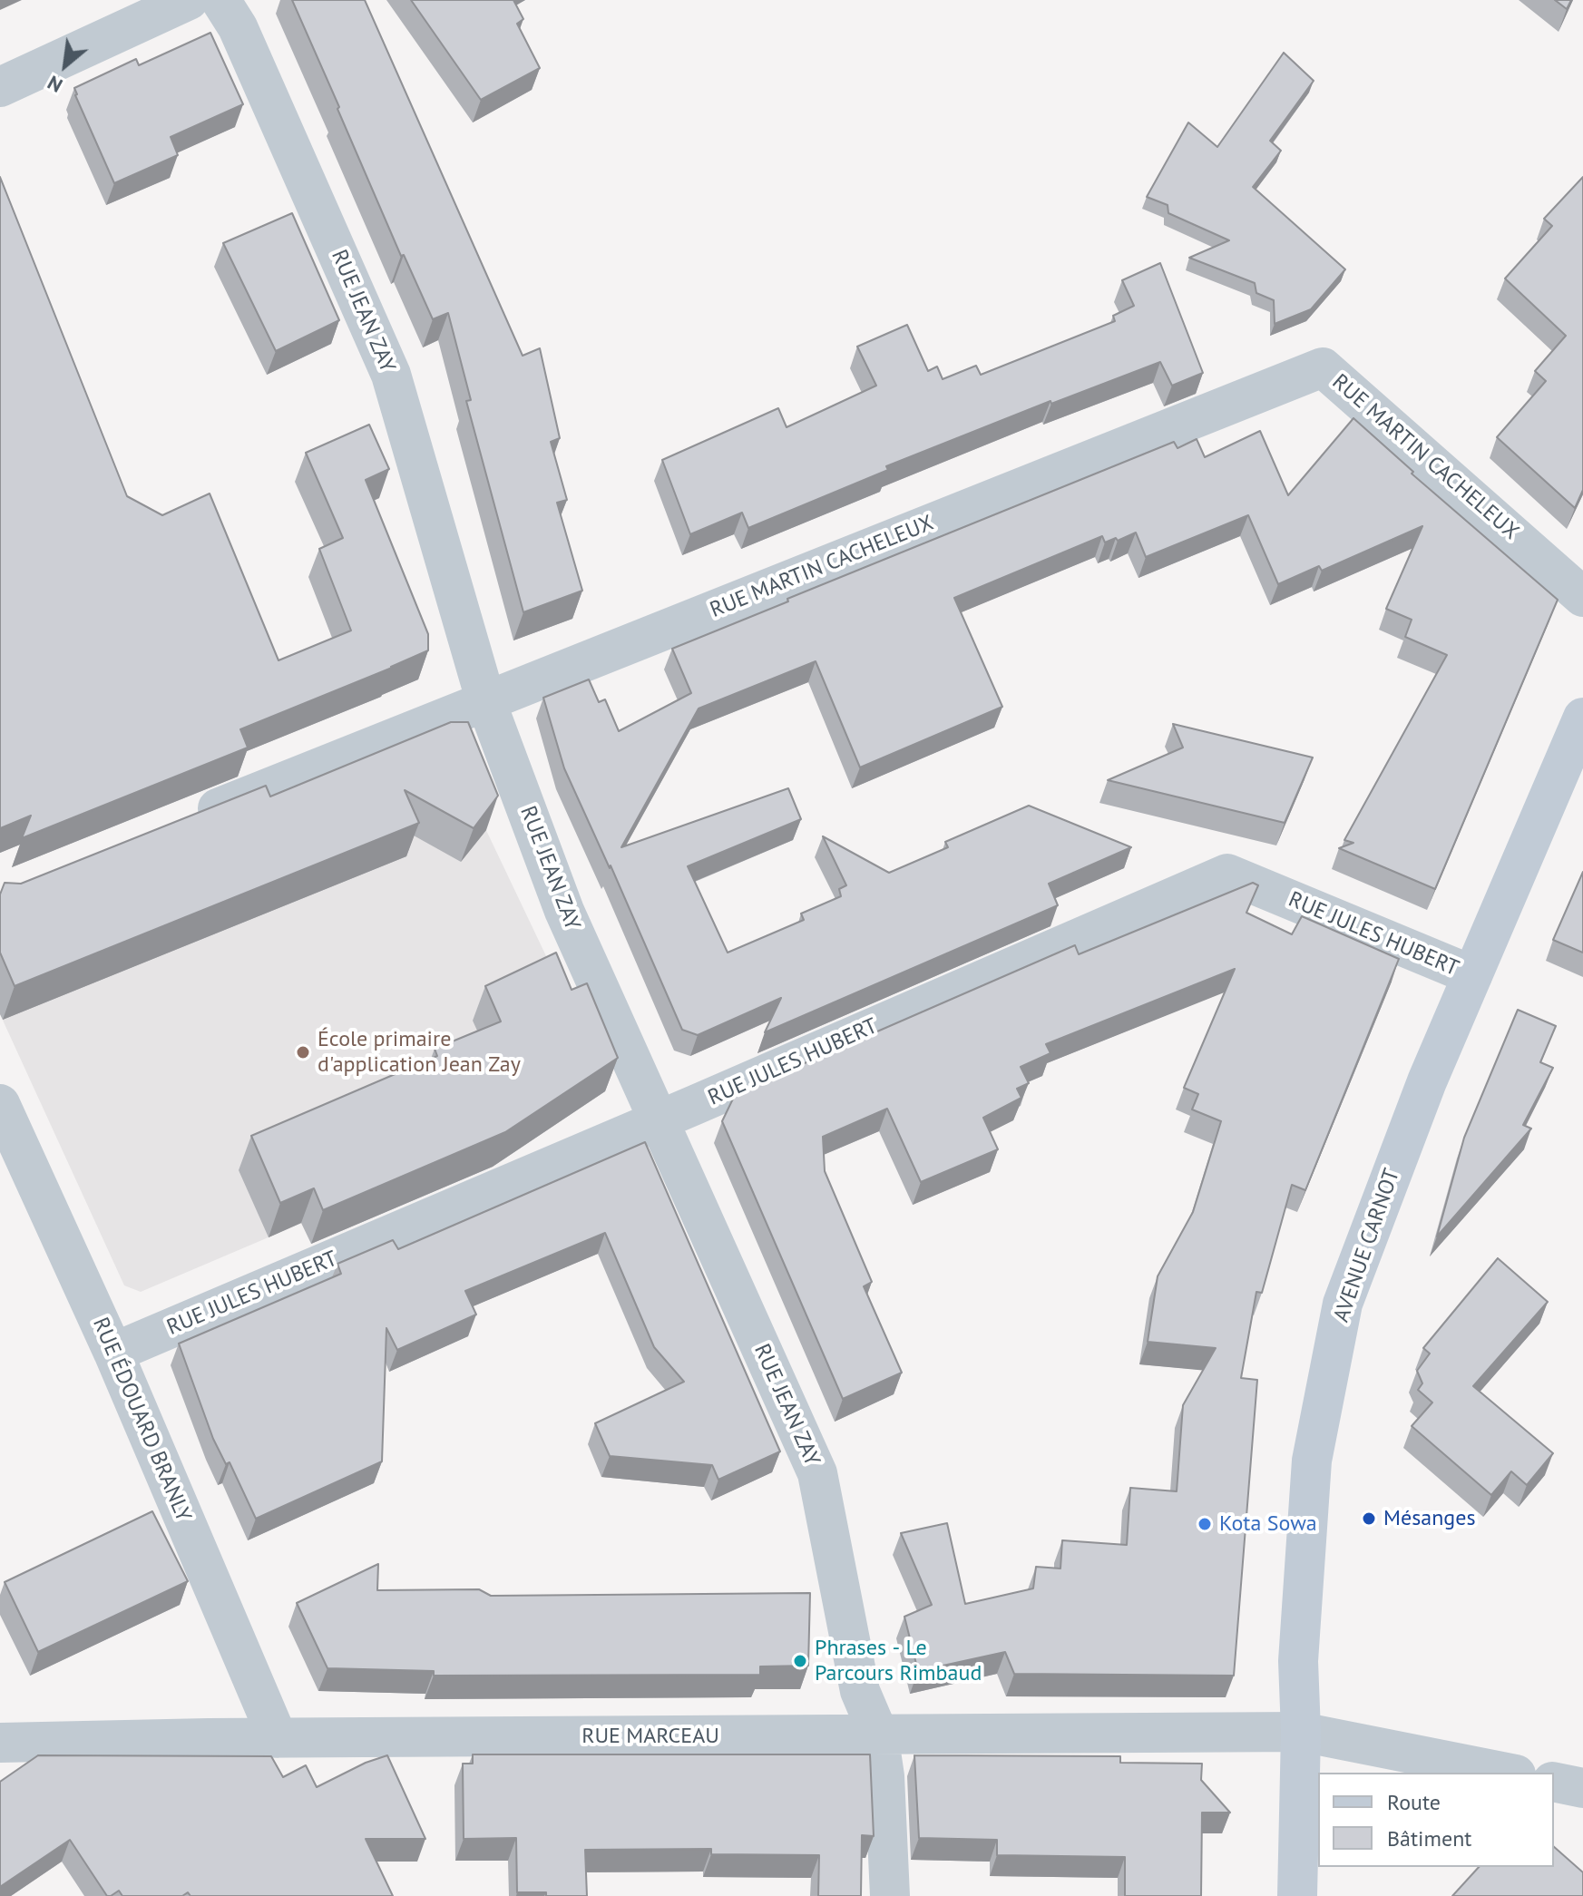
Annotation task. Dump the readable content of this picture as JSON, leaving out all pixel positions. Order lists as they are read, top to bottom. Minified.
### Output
{"streets":{"main road":["AVENUE CARNOT"],"street":["RUE JEAN ZAY","RUE MARTIN CACHELEUX","RUE JULES HUBERT","RUE ÉDOUARD BRANLY","RUE MARCEAU"]},"crossings":[["RUE JEAN ZAY","RUE MARTIN CACHELEUX"],["RUE JEAN ZAY","RUE JULES HUBERT"],["RUE JEAN ZAY","RUE MARCEAU"],["RUE JULES HUBERT","AVENUE CARNOT"],["RUE JULES HUBERT","RUE ÉDOUARD BRANLY"],["AVENUE CARNOT","RUE MARCEAU"],["RUE ÉDOUARD BRANLY","RUE MARCEAU"]],"places":["École primaire d'application Jean Zay","Mésanges","Kota Sowa","Phrases - Le Parcours Rimbaud"],"legend":["Route","Bâtiment"],"north":"bottom left"}
